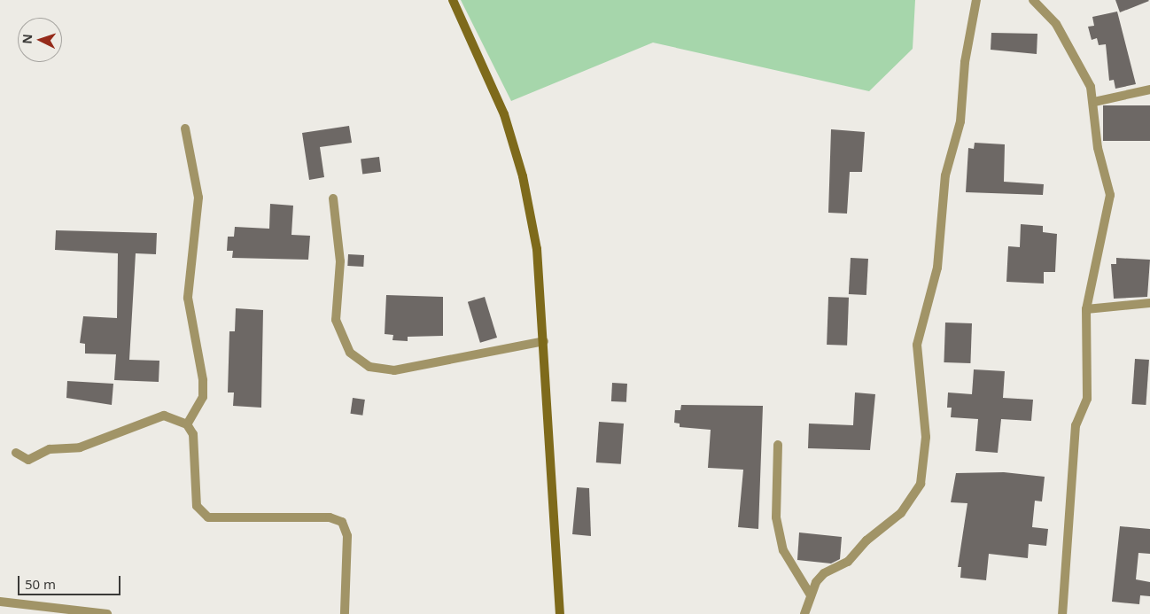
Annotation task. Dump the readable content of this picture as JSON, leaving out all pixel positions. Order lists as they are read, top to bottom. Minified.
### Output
{"scale_bar":"50 m","north":"left"}
